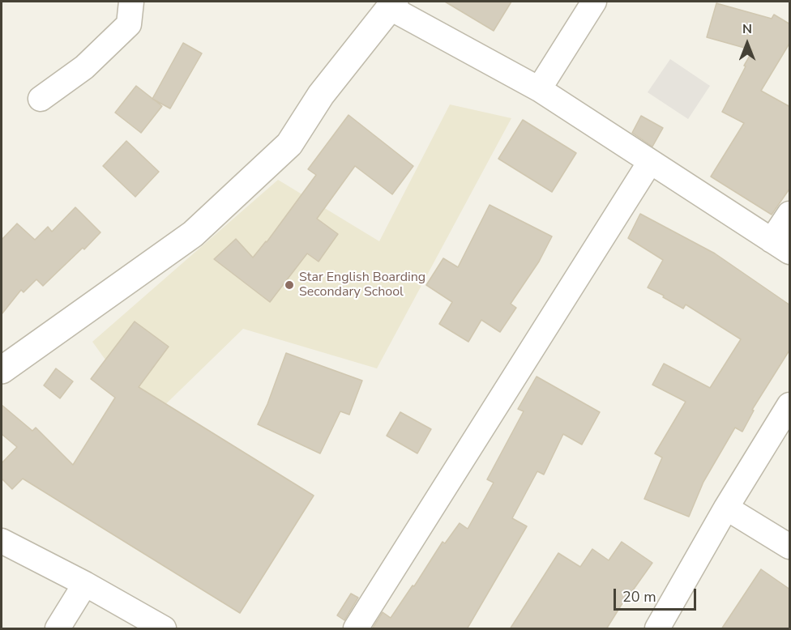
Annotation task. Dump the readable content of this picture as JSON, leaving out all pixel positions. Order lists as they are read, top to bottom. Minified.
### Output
{"places":["Star English Boarding Secondary School"],"scale_bar":"20 m","north":"top"}
